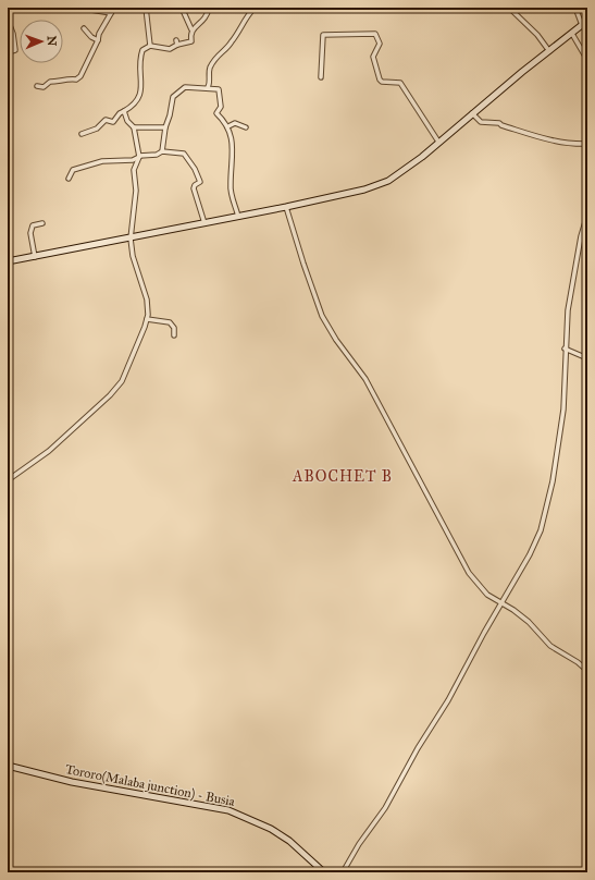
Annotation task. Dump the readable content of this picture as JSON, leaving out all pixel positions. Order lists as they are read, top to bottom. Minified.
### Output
{"streets":{"main road":["Tororo(Malaba junction) - Busia"]},"districts":["ABOCHET B"],"north":"right"}
